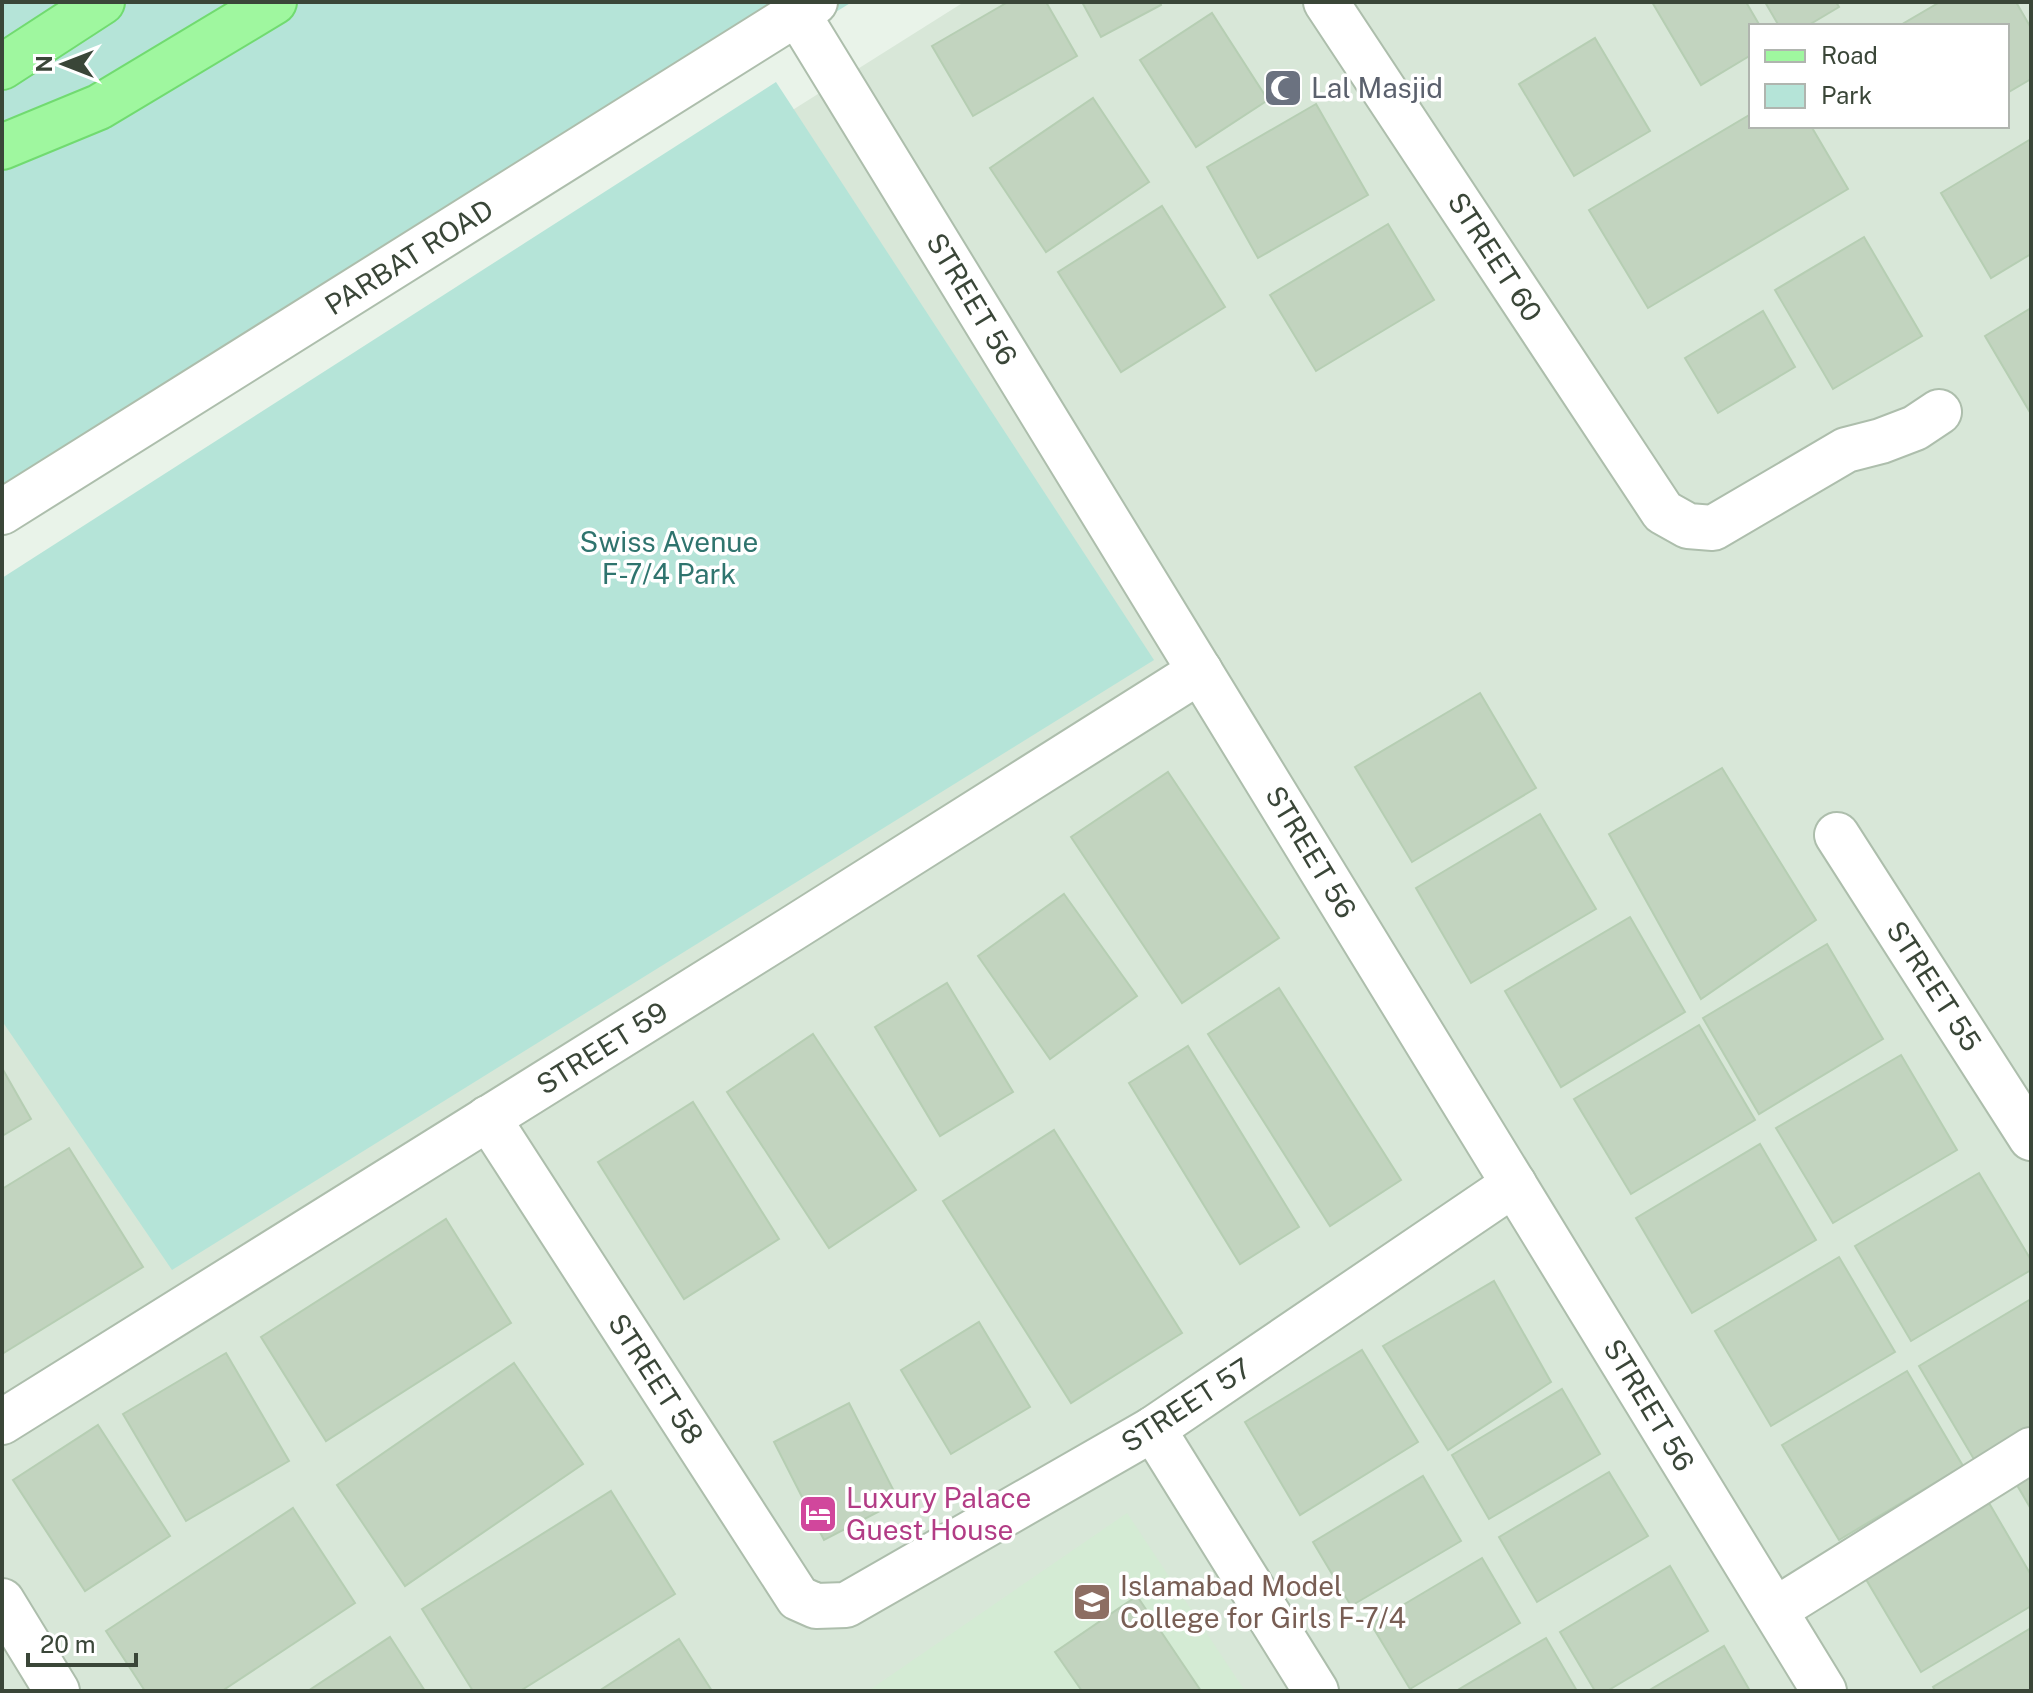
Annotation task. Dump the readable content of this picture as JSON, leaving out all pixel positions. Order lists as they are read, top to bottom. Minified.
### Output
{"streets":{"street":["PARBAT ROAD","STREET 60","STREET 56","STREET 55","STREET 59","STREET 58","STREET 57"]},"crossings":[["PARBAT ROAD","STREET 56"],["STREET 56","STREET 59"],["STREET 56","STREET 57"],["STREET 59","STREET 58"],["STREET 58","STREET 57"]],"parks":["Swiss Avenue F-7/4 Park"],"places":{"mosque":["Lal Masjid"],"hotel":["Luxury Palace Guest House"],"school or university":["Islamabad Model College for Girls F-7/4"]},"legend":["Road","Park"],"scale_bar":"20 m","north":"left"}
